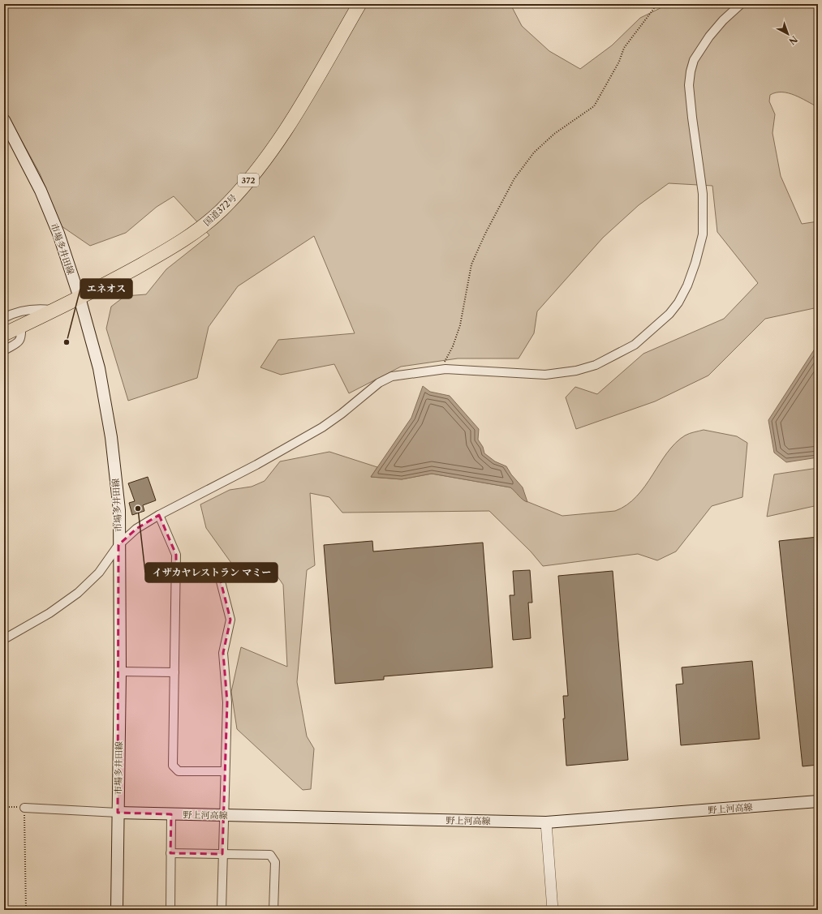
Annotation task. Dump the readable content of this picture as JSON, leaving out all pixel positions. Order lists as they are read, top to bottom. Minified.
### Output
{"streets":{"highway":["372","国道372号"],"main road":["市場多井田線","野上河高線"]},"crossings":[["国道372号","市場多井田線"],["市場多井田線","野上河高線"]],"places":["エネオス","イザカヤレストラン マミー"],"north":"bottom right"}
